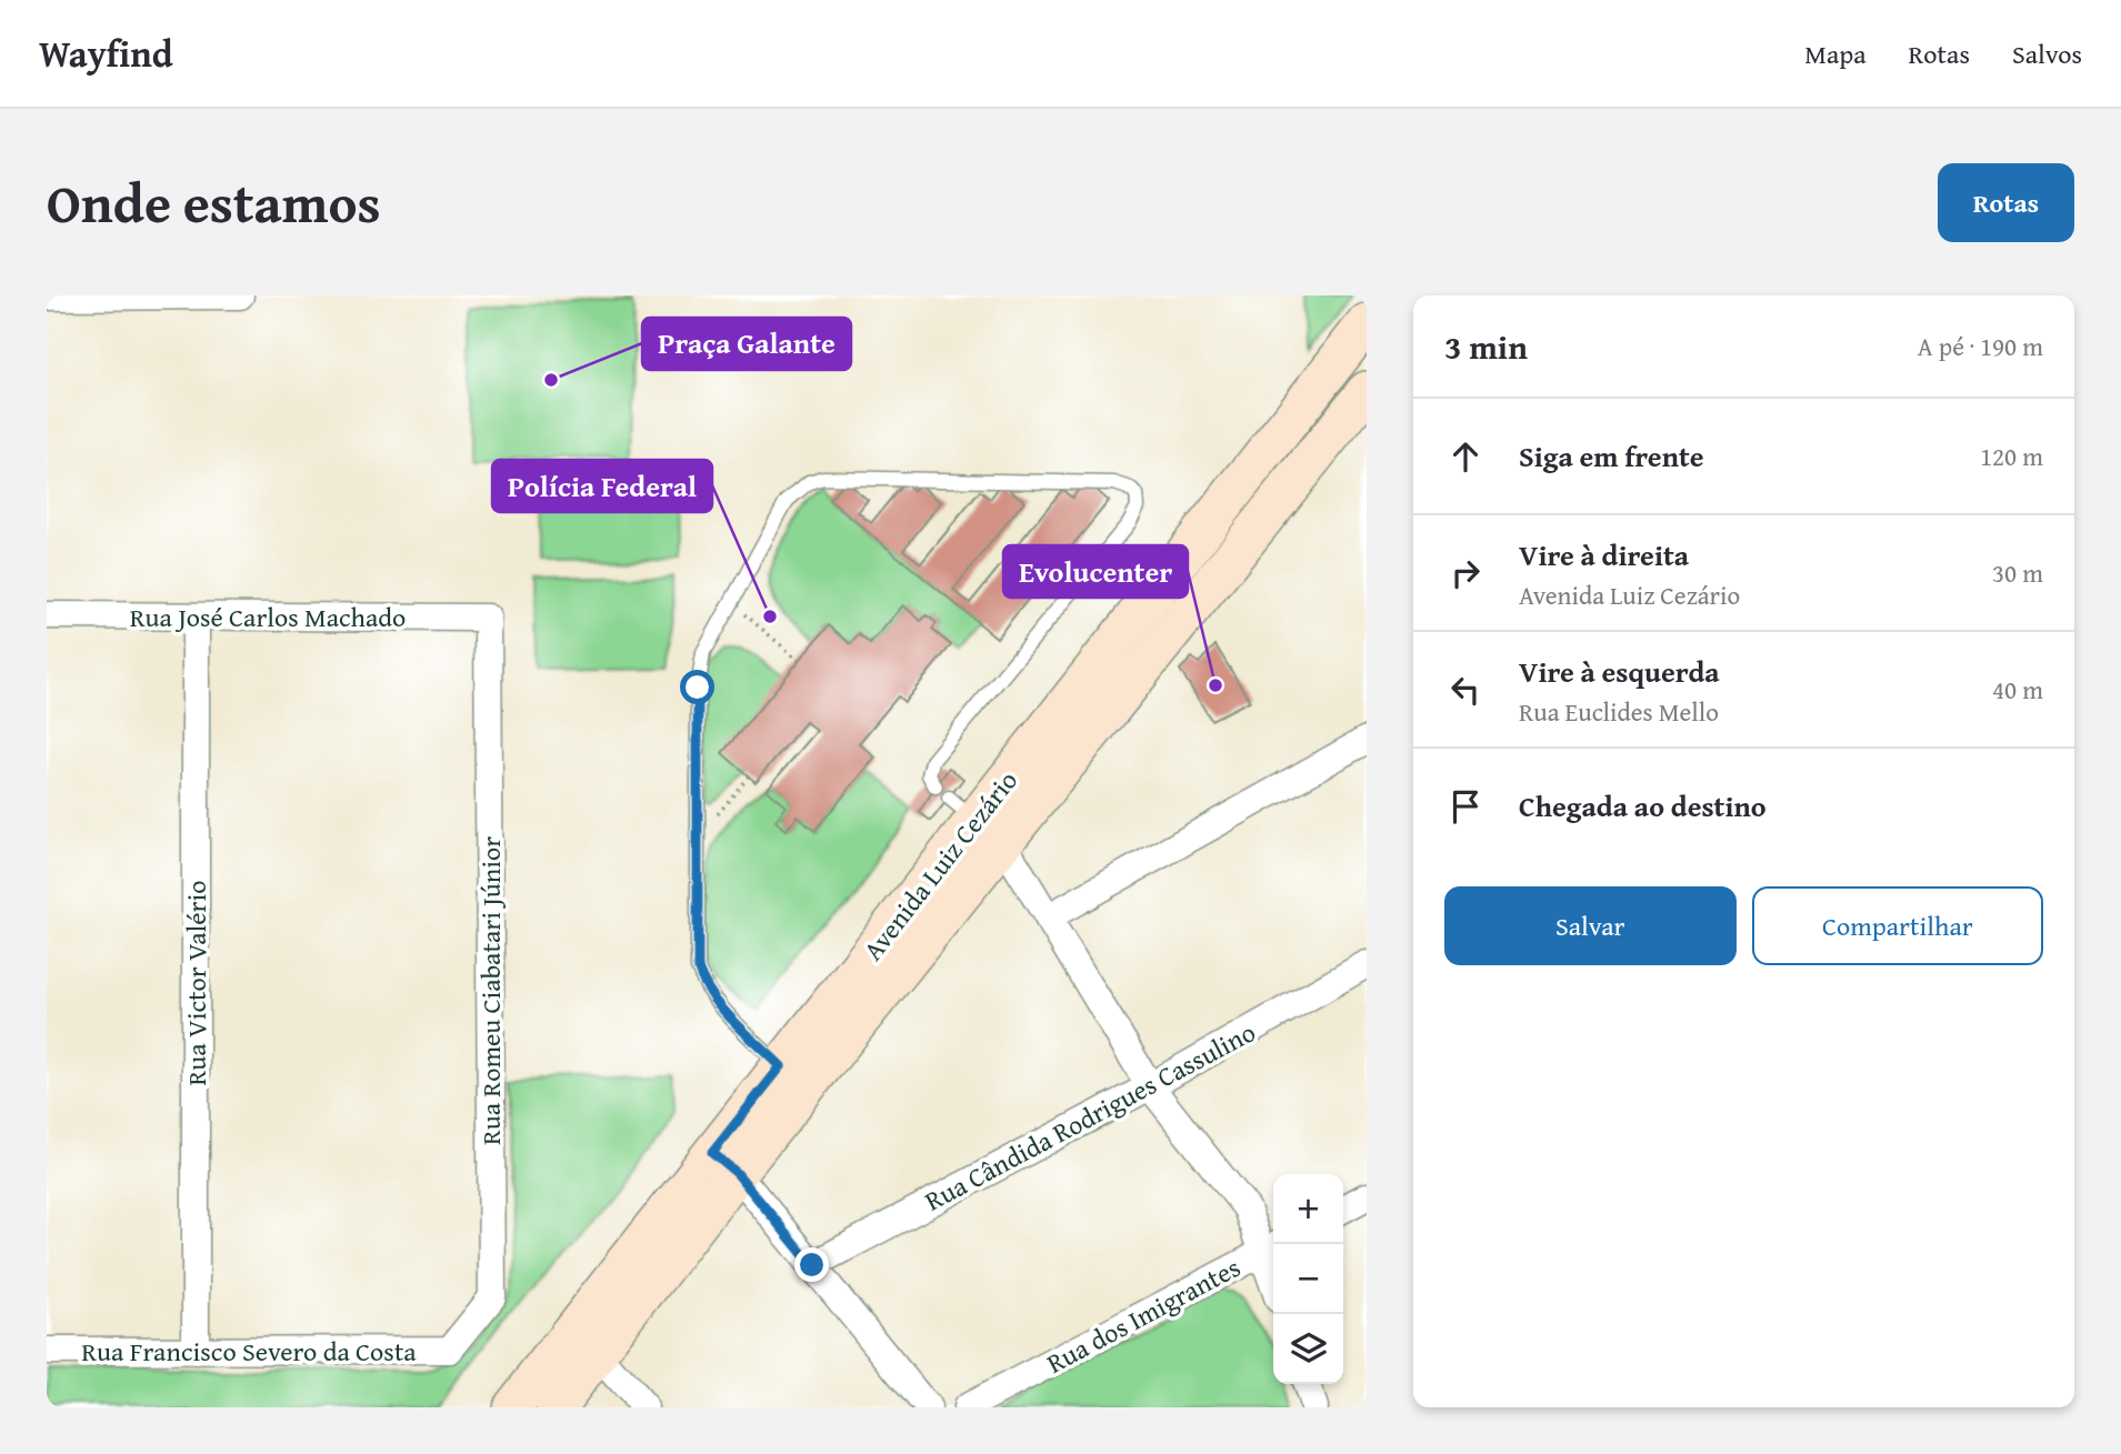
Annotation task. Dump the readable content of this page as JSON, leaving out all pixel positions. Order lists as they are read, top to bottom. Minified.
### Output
{"streets":{"street":["Rua José Carlos Machado","Avenida Luiz Cezário","Rua Victor Valério","Rua Romeu Ciabatari Júnior","Rua Cândida Rodrigues Cassulino","Rua dos Imigrantes","Rua Francisco Severo da Costa"]},"crossings":[["Rua José Carlos Machado","Rua Victor Valério"],["Rua José Carlos Machado","Rua Romeu Ciabatari Júnior"],["Rua Victor Valério","Rua Francisco Severo da Costa"],["Rua Romeu Ciabatari Júnior","Rua Francisco Severo da Costa"]],"places":["Praça Galante","Polícia Federal","Evolucenter"],"page":{"header":"Wayfind","nav":["Mapa","Rotas","Salvos"],"title":"Onde estamos","buttons":["Rotas",["Salvar","Compartilhar"]],"heading":["3 min","A pé · 190 m"],"list":[["Siga em frente","120 m"],["Vire à direita","Avenida Luiz Cezário","30 m"],["Vire à esquerda","Rua Euclides Mello","40 m"],"Chegada ao destino"],"map_buttons":["+","−"]}}
